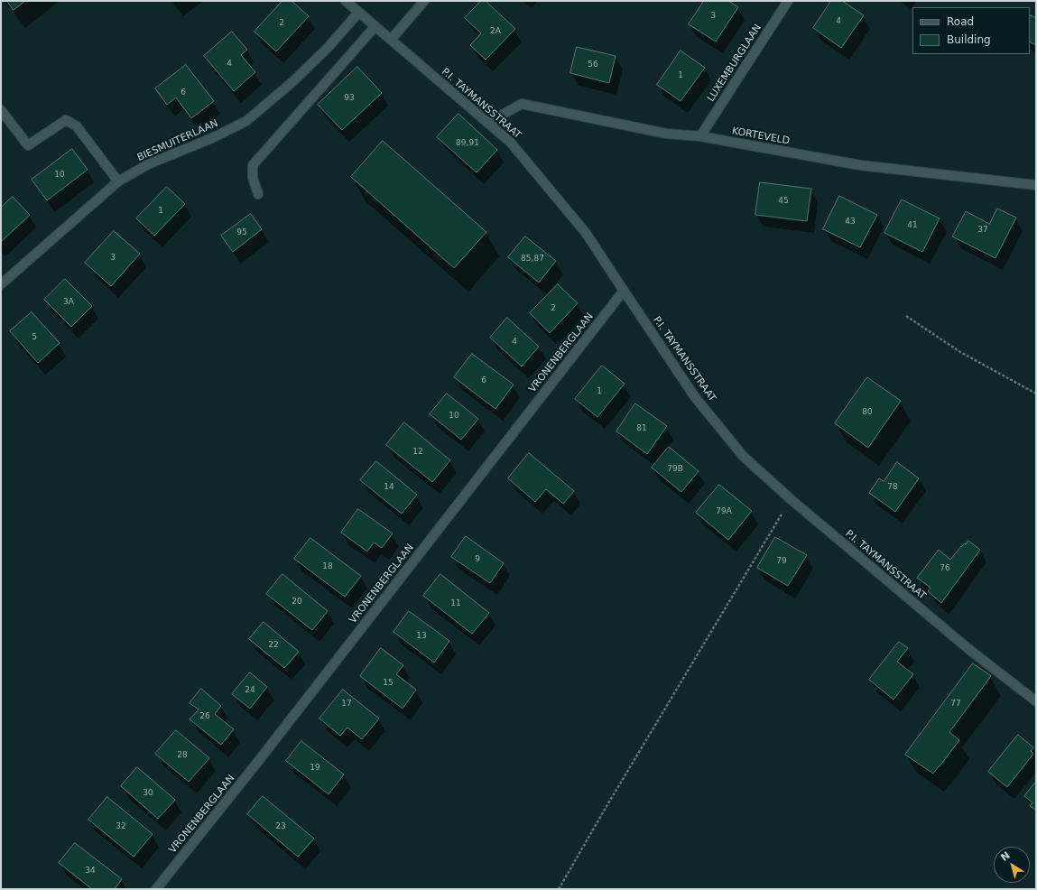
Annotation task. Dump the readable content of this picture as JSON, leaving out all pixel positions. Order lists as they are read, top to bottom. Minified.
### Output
{"streets":{"street":["LUXEMBURGLAAN","P.I. TAYMANSSTRAAT","KORTEVELD","BIESMUITERLAAN","VRONENBERGLAAN"]},"crossings":[["LUXEMBURGLAAN","KORTEVELD"],["P.I. TAYMANSSTRAAT","KORTEVELD"],["P.I. TAYMANSSTRAAT","BIESMUITERLAAN"],["P.I. TAYMANSSTRAAT","VRONENBERGLAAN"]],"house_numbers":["3","4","2","2A","4","56","1","6","93","89,91","10","45","1","43","41","37","95","3","85,87","3A","2","5","4","6","1","80","10","81","12","79B","14","78","79A","9","79","18","76","20","11","13","22","15","24","17","77","26","28","19","30","32","23","34"],"legend":["Road","Building"],"north":"top left"}
